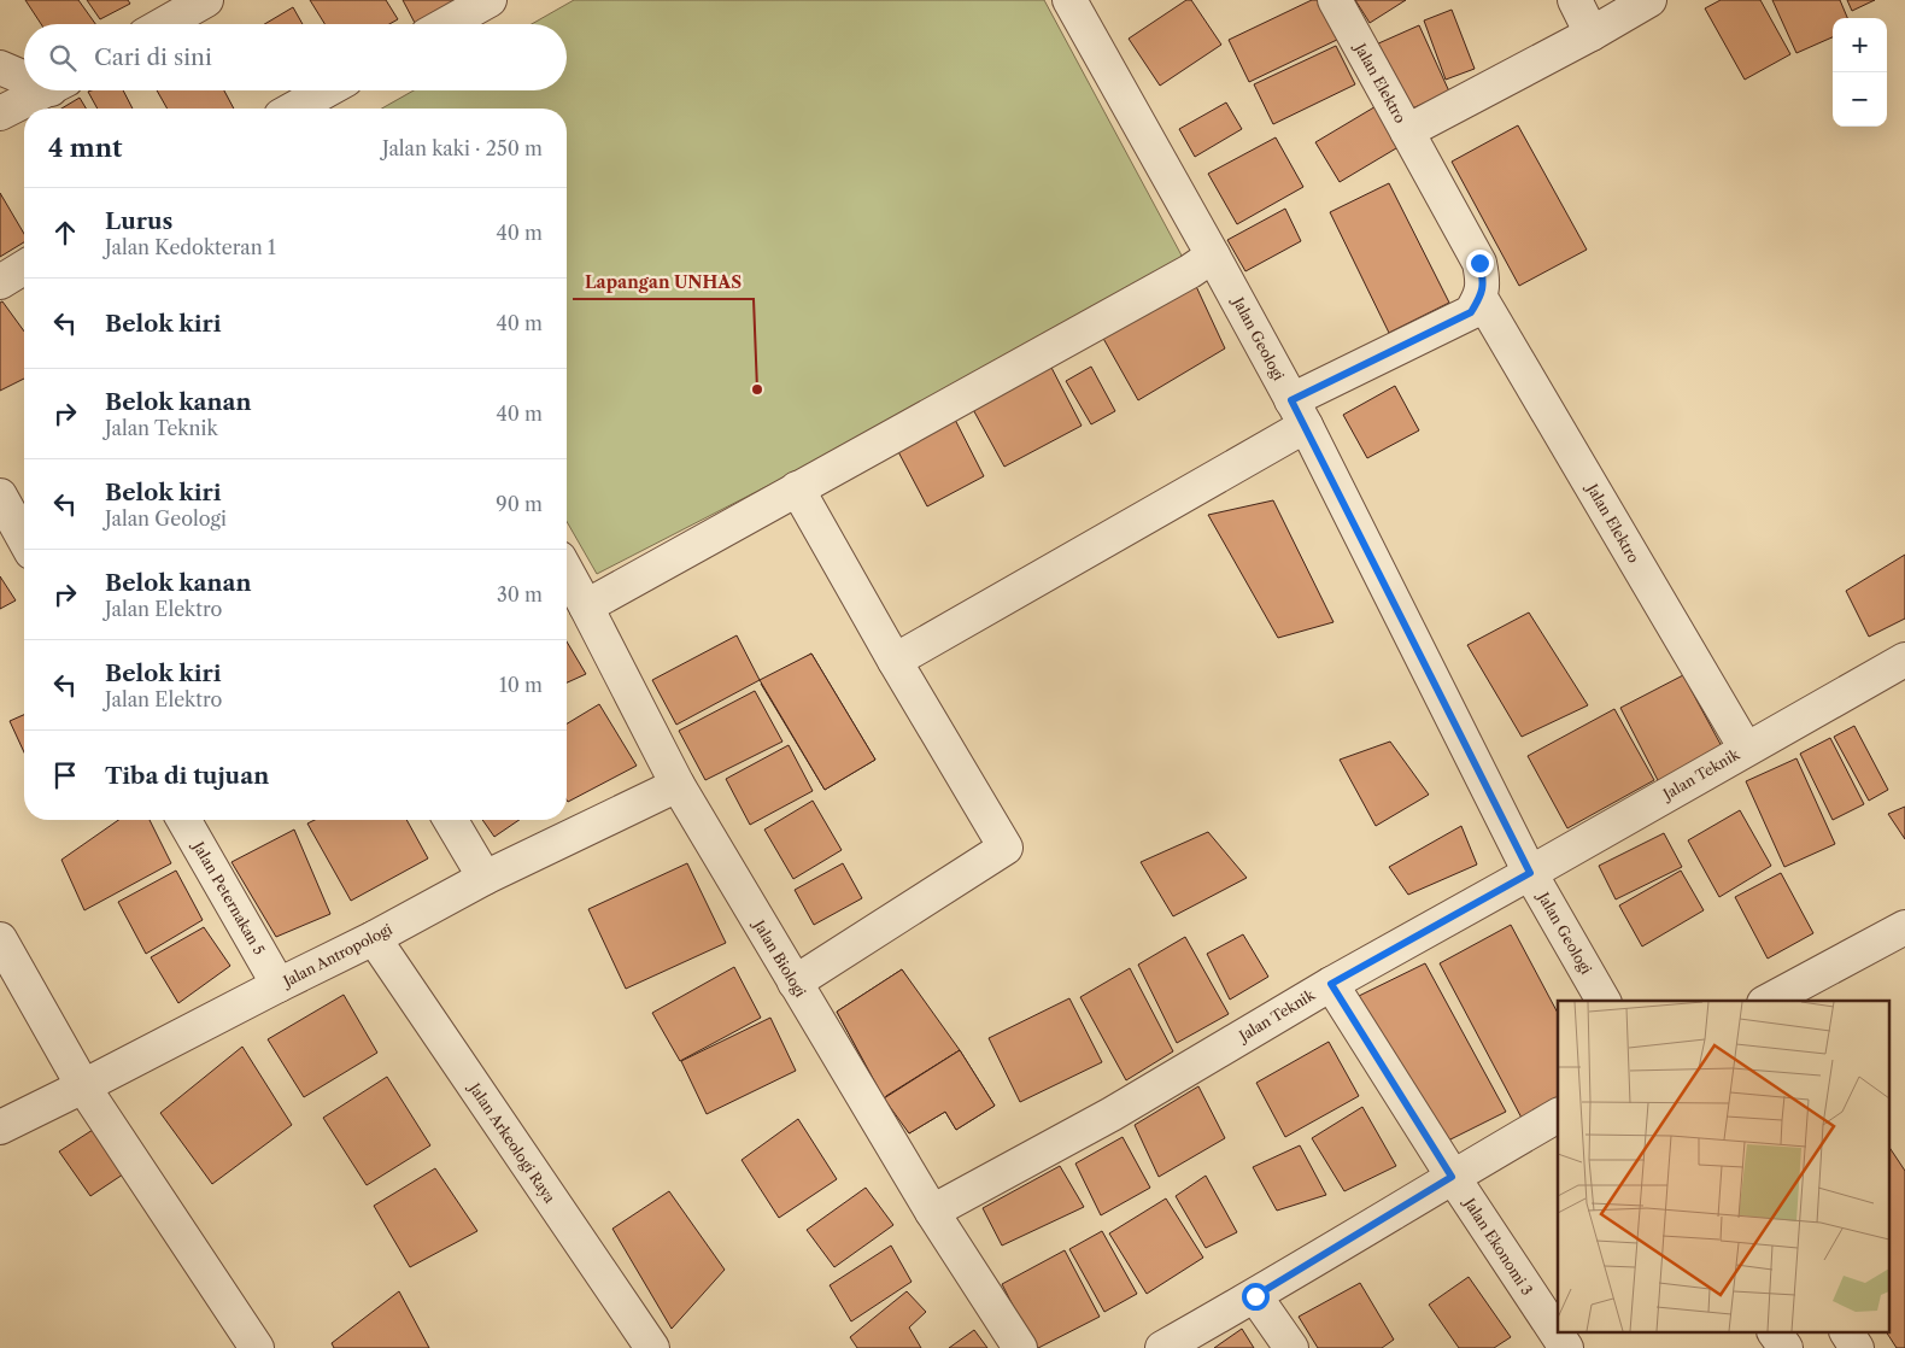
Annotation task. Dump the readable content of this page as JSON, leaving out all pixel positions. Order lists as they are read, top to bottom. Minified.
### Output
{"streets":{"street":["Jalan Elektro","Jalan Geologi","Jalan Teknik","Jalan Peternakan 5","Jalan Antropologi","Jalan Biologi","Jalan Arkeologi Raya","Jalan Ekonomi 3"]},"crossings":[["Jalan Elektro","Jalan Teknik"],["Jalan Geologi","Jalan Teknik"],["Jalan Teknik","Jalan Biologi"],["Jalan Teknik","Jalan Ekonomi 3"],["Jalan Peternakan 5","Jalan Antropologi"],["Jalan Antropologi","Jalan Biologi"],["Jalan Antropologi","Jalan Arkeologi Raya"]],"places":["Lapangan UNHAS"],"page":{"map_buttons":["+","−"],"search":"Cari di sini","heading":["4 mnt","Jalan kaki · 250 m"],"list":[["Lurus","Jalan Kedokteran 1","40 m"],["Belok kiri","40 m"],["Belok kanan","Jalan Teknik","40 m"],["Belok kiri","Jalan Geologi","90 m"],["Belok kanan","Jalan Elektro","30 m"],["Belok kiri","Jalan Elektro","10 m"],"Tiba di tujuan"]}}
